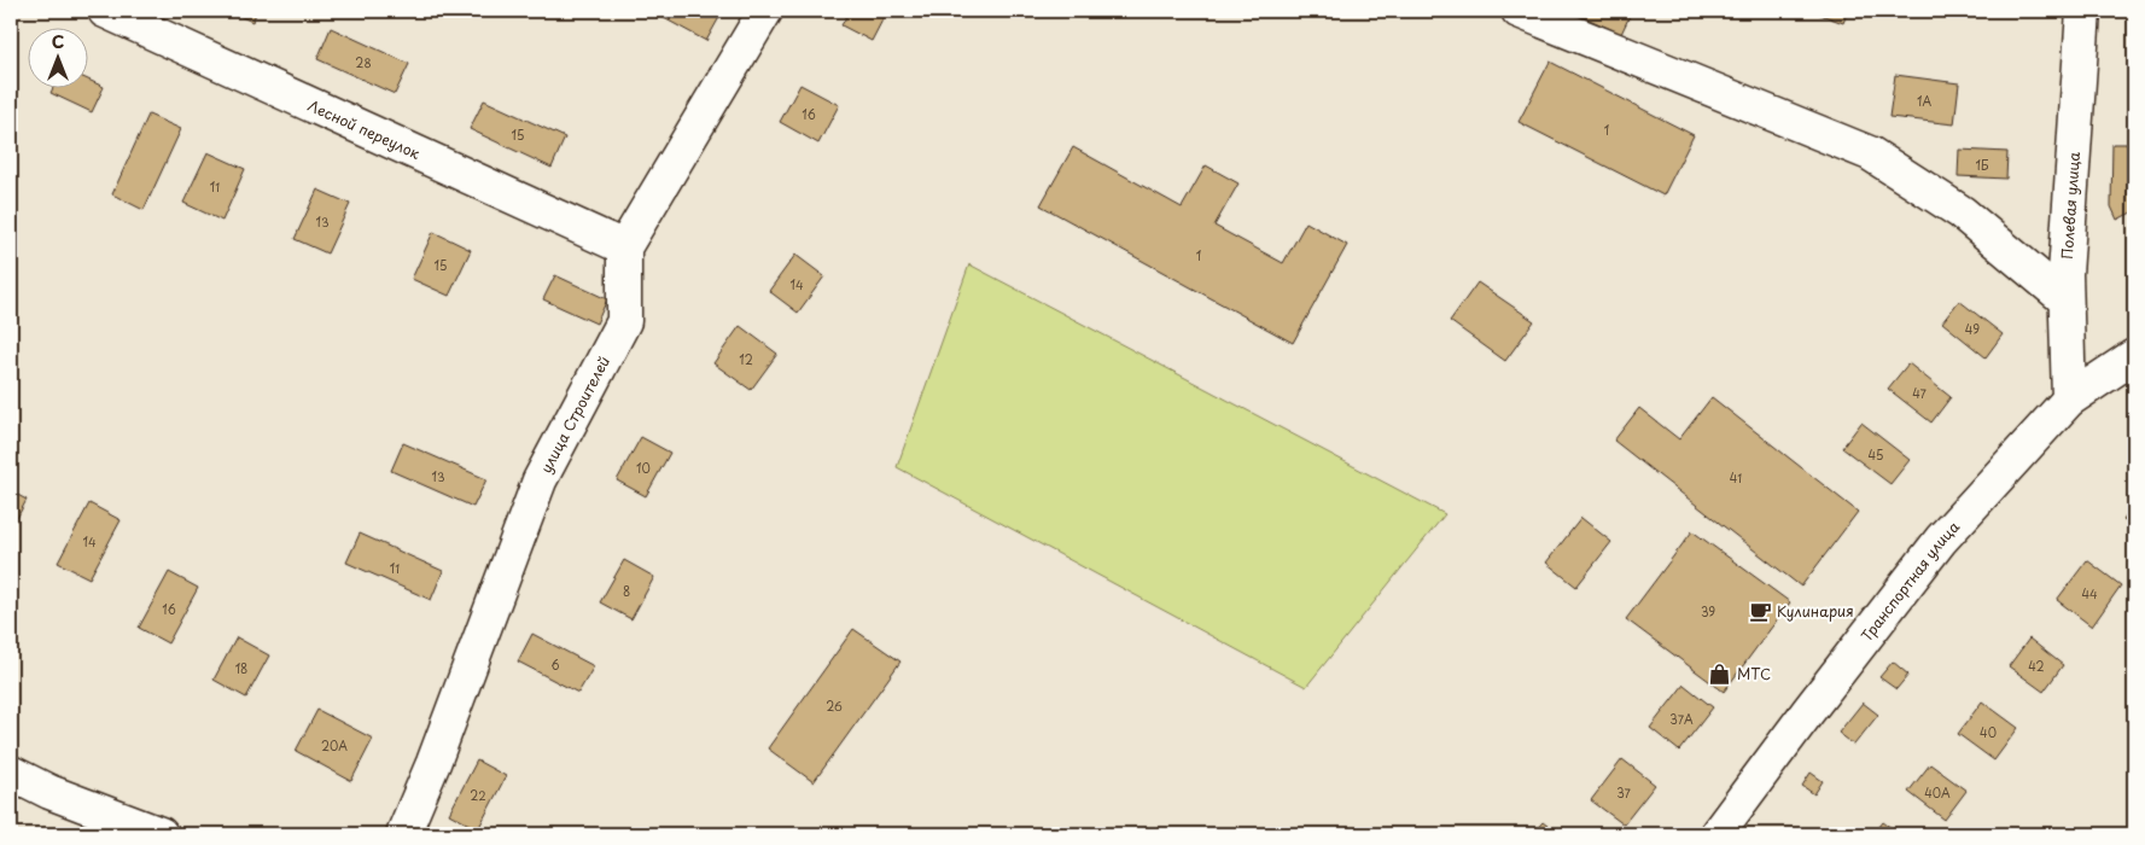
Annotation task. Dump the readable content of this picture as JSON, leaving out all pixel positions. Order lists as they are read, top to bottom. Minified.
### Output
{"streets":{"street":["Лесной переулок","Полевая улица","улица Строителей","Транспортная улица"]},"crossings":[["Лесной переулок","улица Строителей"],["Полевая улица","Транспортная улица"]],"places":{"cafe":["Кулинария"],"shop":["МТС"]},"house_numbers":["28","1А","16","1","15","1Б","11","13","1","15","14","49","12","47","45","10","13","41","14","11","8","44","16","39","6","42","18","26","37А","40","20А","37","40А","22"],"north":"top"}
